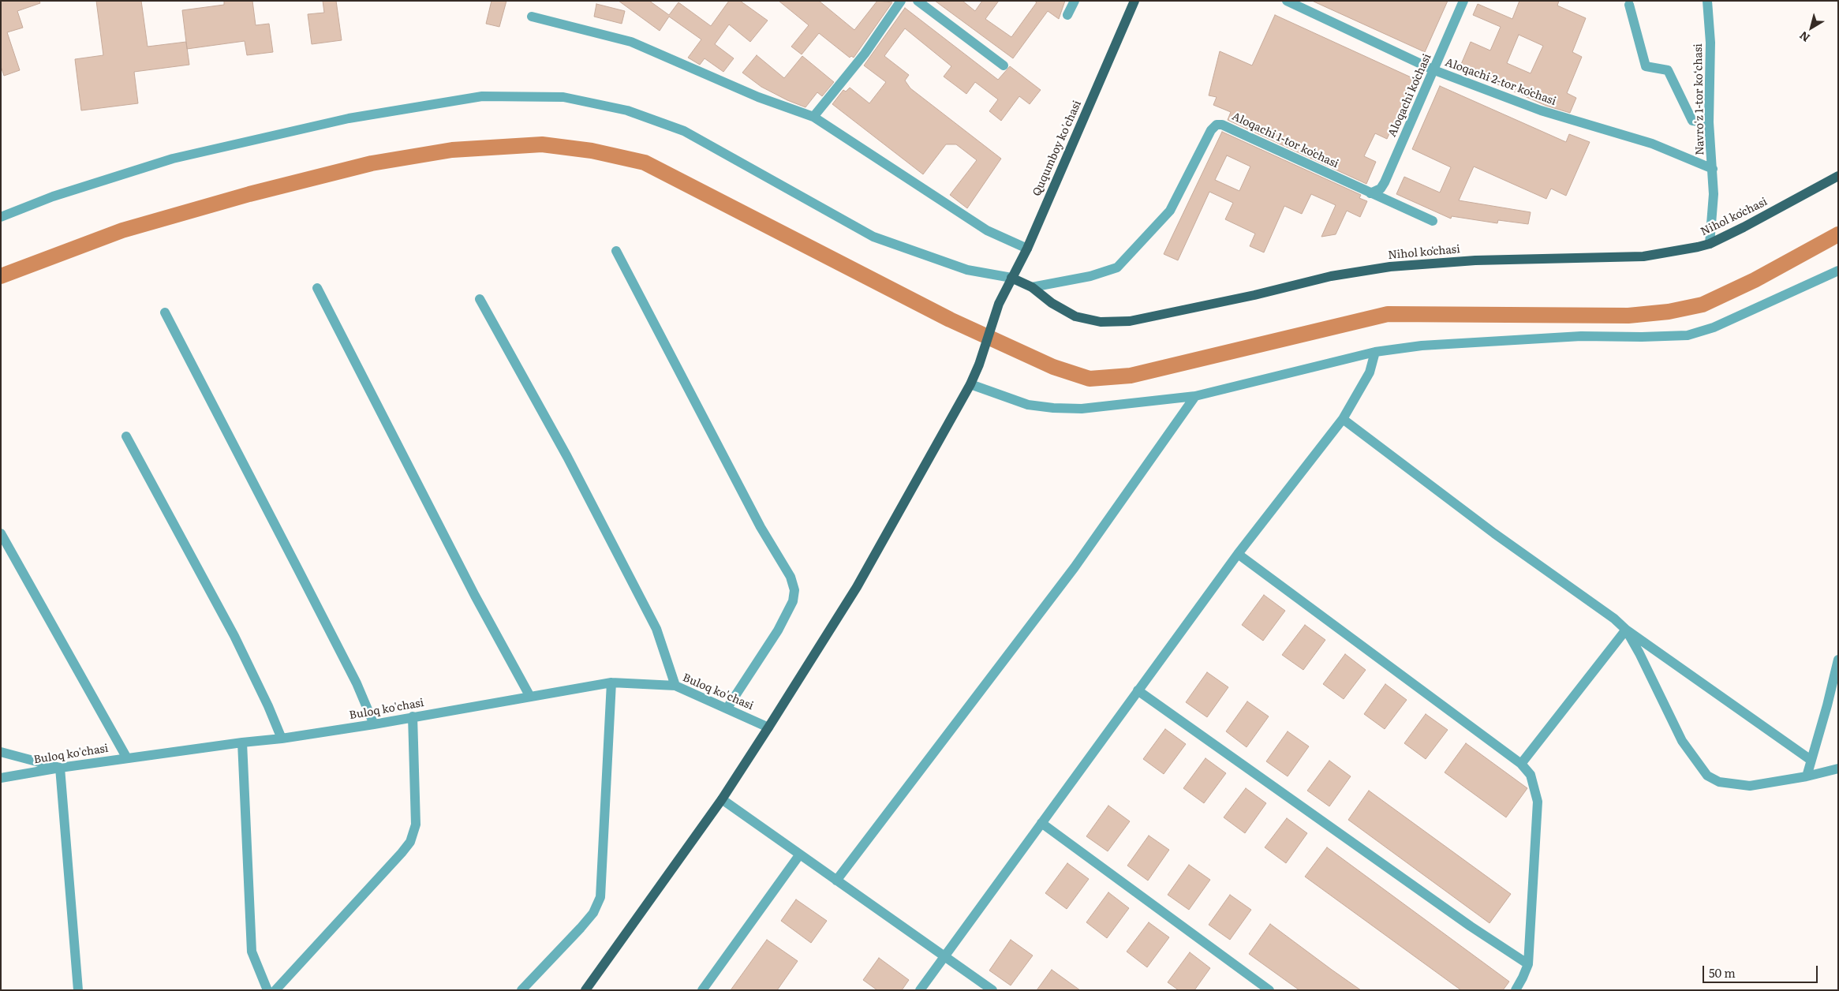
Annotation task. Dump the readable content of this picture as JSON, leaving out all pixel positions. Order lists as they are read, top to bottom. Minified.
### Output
{"streets":{"main road":["Ququmboy ko'chasi","Nihol koʻchasi"],"street":["Aloqachi 2-tor koʻchasi","Aloqachi koʻchasi","Aloqachi 1-tor koʻchasi","Buloq ko'chasi"]},"crossings":[["Aloqachi 2-tor koʻchasi","Aloqachi koʻchasi"],["Aloqachi koʻchasi","Aloqachi 1-tor koʻchasi"],["Aloqachi 1-tor koʻchasi","Nihol koʻchasi"],["Ququmboy ko'chasi","Nihol koʻchasi"],["Ququmboy ko'chasi","Buloq ko'chasi"]],"scale_bar":"50 m","north":"bottom left"}
